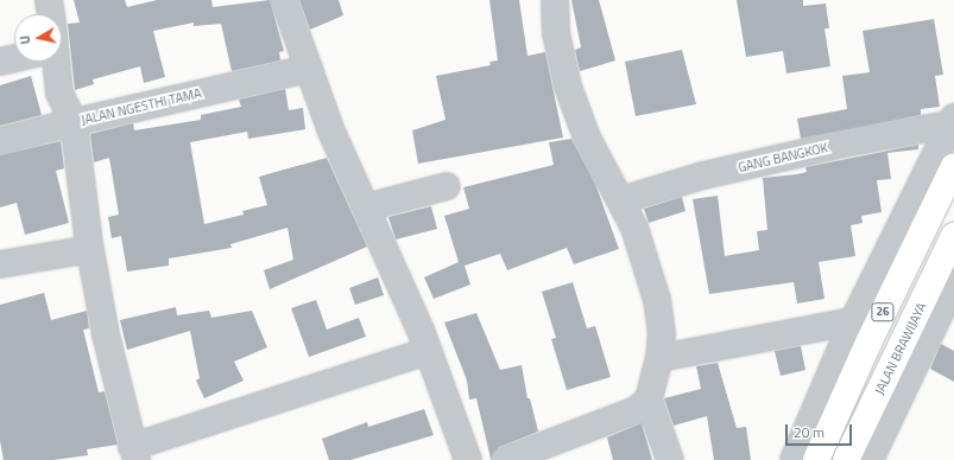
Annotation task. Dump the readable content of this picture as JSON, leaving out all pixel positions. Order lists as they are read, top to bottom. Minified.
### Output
{"streets":{"highway":["26","JALAN BRAWIJAYA"],"street":["JALAN NGESTHI TAMA","GANG BANGKOK"]},"scale_bar":"20 m","north":"left"}
